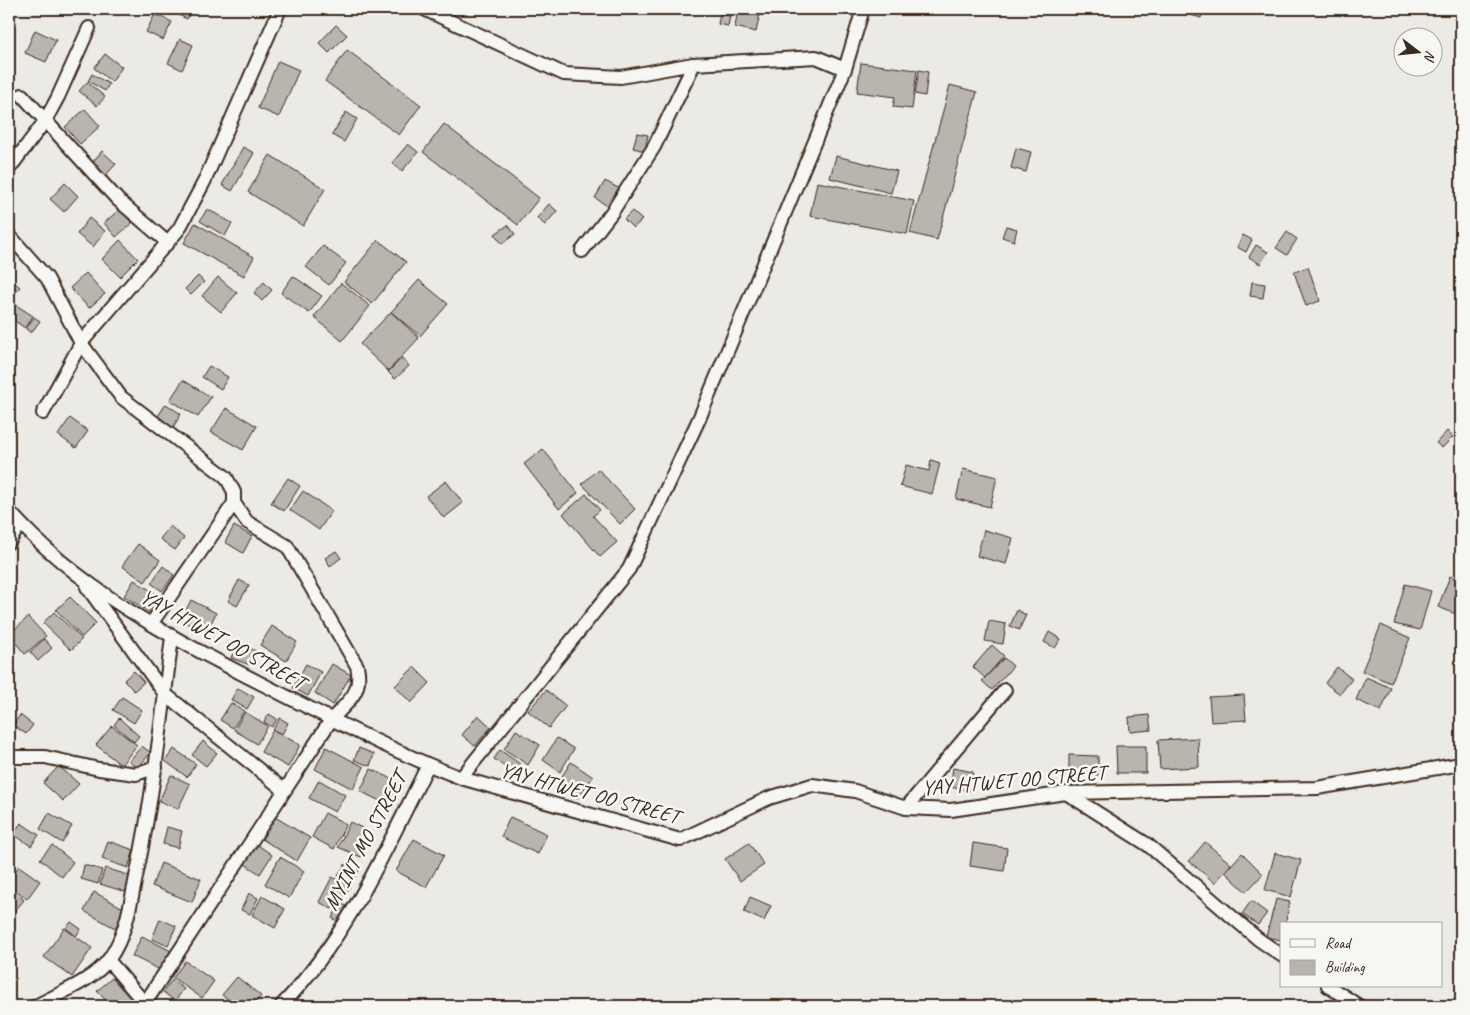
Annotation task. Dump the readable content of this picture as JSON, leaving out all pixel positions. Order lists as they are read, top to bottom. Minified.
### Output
{"streets":{"street":["YAY HTWET OO STREET","MYINT MO STREET"]},"crossings":[["YAY HTWET OO STREET","MYINT MO STREET"]],"legend":["Road","Building"],"north":"right"}
